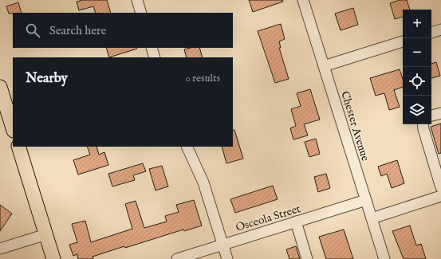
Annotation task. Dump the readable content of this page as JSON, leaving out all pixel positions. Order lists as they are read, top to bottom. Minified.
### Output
{"streets":{"street":["Chester Avenue","Osceola Street"]},"crossings":[["Chester Avenue","Osceola Street"]],"page":{"map_buttons":["+","−"],"search":"Search here","heading":["Nearby","0 results"]}}
